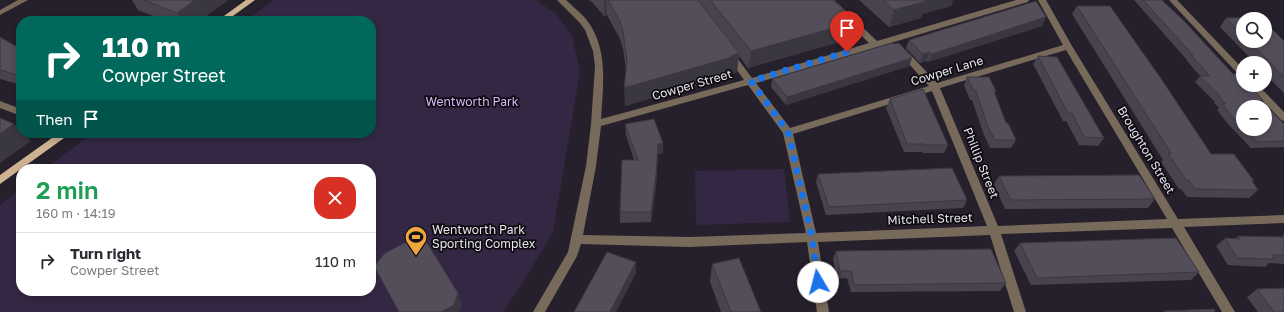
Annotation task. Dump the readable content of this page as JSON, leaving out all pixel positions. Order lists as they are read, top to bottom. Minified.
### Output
{"streets":{"street":["Cowper Lane","Cowper Street","Broughton Street","Phillip Street","Mitchell Street"]},"crossings":[["Cowper Lane","Broughton Street"],["Cowper Lane","Phillip Street"],["Cowper Street","Phillip Street"],["Broughton Street","Mitchell Street"],["Phillip Street","Mitchell Street"]],"parks":["Wentworth Park"],"places":{"sports":["Wentworth Park Sporting Complex"]},"page":{"map_buttons":["+","−"],"turn":["110 m","Cowper Street"],"then":"Then","heading":["2 min","160 m · 14:19"],"list":[{"name":"Turn right","note":"Cowper Street","value":"110 m"}]}}
